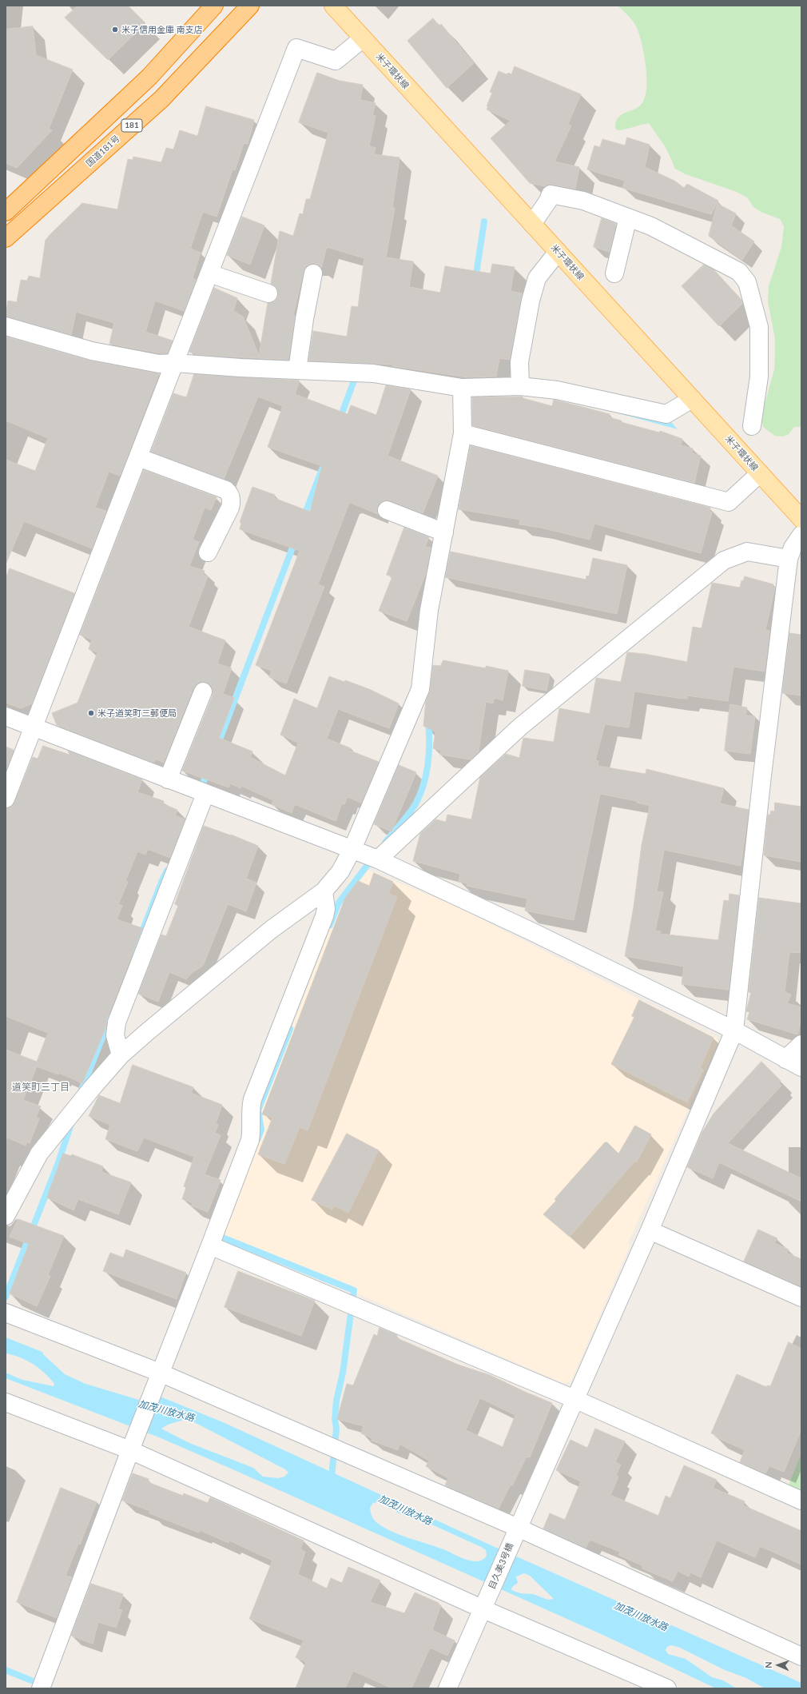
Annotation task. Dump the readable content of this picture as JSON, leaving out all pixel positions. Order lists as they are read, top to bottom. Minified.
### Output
{"streets":{"highway":["181","国道181号"],"main road":["米子環状線"],"street":["目久美3号橋"]},"districts":["道笑町三丁目"],"water":["加茂川放水路"],"places":["米子信用金庫 南支店","米子道笑町三郵便局"],"north":"left"}
